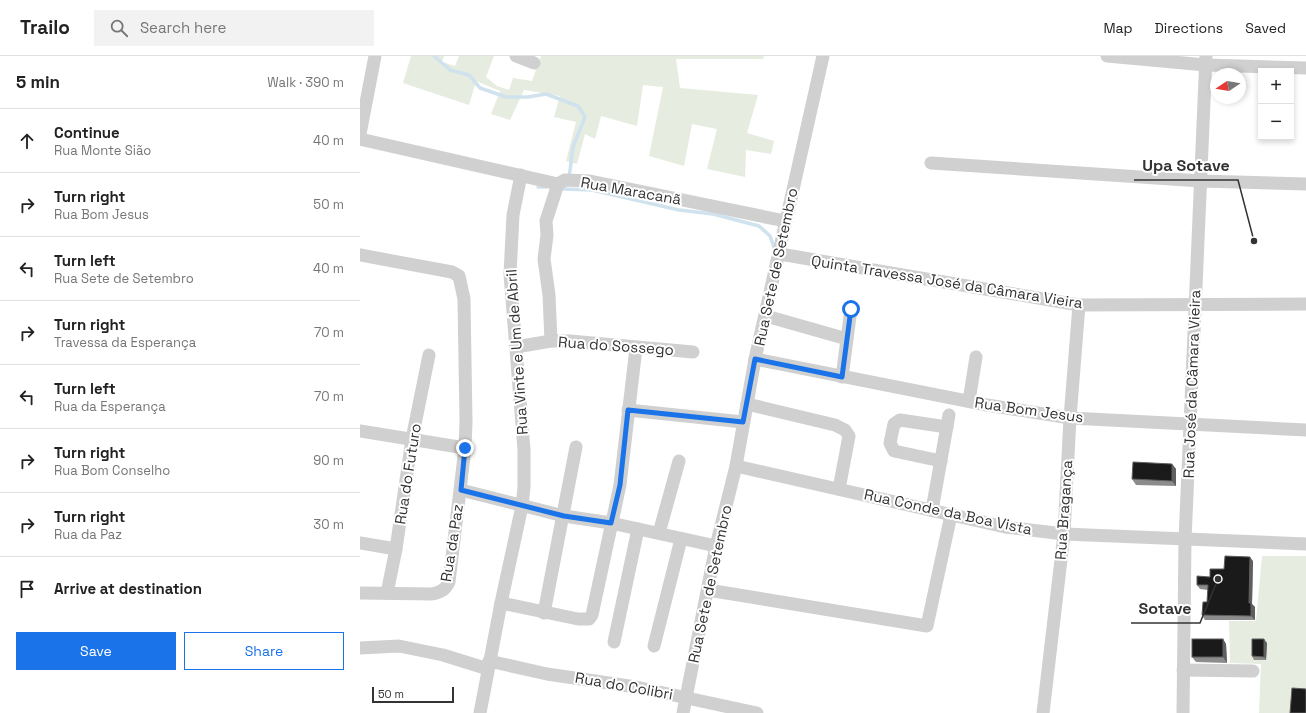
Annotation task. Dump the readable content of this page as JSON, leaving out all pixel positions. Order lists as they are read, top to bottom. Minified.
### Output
{"streets":{"street":["Rua Maracanã","Rua Sete de Setembro","Quinta Travessa José da Câmara Vieira","Rua do Sossego","Rua Vinte e Um de Abril","Rua José da Câmara Vieira","Rua Bom Jesus","Rua do Futuro","Rua Bragança","Rua Conde da Boa Vista","Rua da Paz","Rua do Colibri"]},"crossings":[["Rua Maracanã","Rua Sete de Setembro"],["Rua Maracanã","Rua Vinte e Um de Abril"],["Rua Sete de Setembro","Quinta Travessa José da Câmara Vieira"],["Rua Sete de Setembro","Rua Bom Jesus"],["Rua Sete de Setembro","Rua Conde da Boa Vista"],["Rua Sete de Setembro","Rua do Colibri"],["Quinta Travessa José da Câmara Vieira","Rua José da Câmara Vieira"],["Quinta Travessa José da Câmara Vieira","Rua Bragança"],["Rua do Sossego","Rua Vinte e Um de Abril"],["Rua José da Câmara Vieira","Rua Bom Jesus"],["Rua José da Câmara Vieira","Rua Conde da Boa Vista"],["Rua Bom Jesus","Rua Bragança"],["Rua do Futuro","Rua da Paz"],["Rua Bragança","Rua Conde da Boa Vista"]],"places":["Upa Sotave","Sotave"],"scale_bar":"50 m","north":"left","page":{"header":"Trailo","search":"Search here","nav":["Map","Directions","Saved"],"heading":["5 min","Walk · 390 m"],"map_buttons":["+","−"],"list":[["Continue","Rua Monte Sião","40 m"],["Turn right","Rua Bom Jesus","50 m"],["Turn left","Rua Sete de Setembro","40 m"],["Turn right","Travessa da Esperança","70 m"],["Turn left","Rua da Esperança","70 m"],["Turn right","Rua Bom Conselho","90 m"],["Turn right","Rua da Paz","30 m"],"Arrive at destination"],"buttons":["Save","Share"],"scale":"50 m"}}
